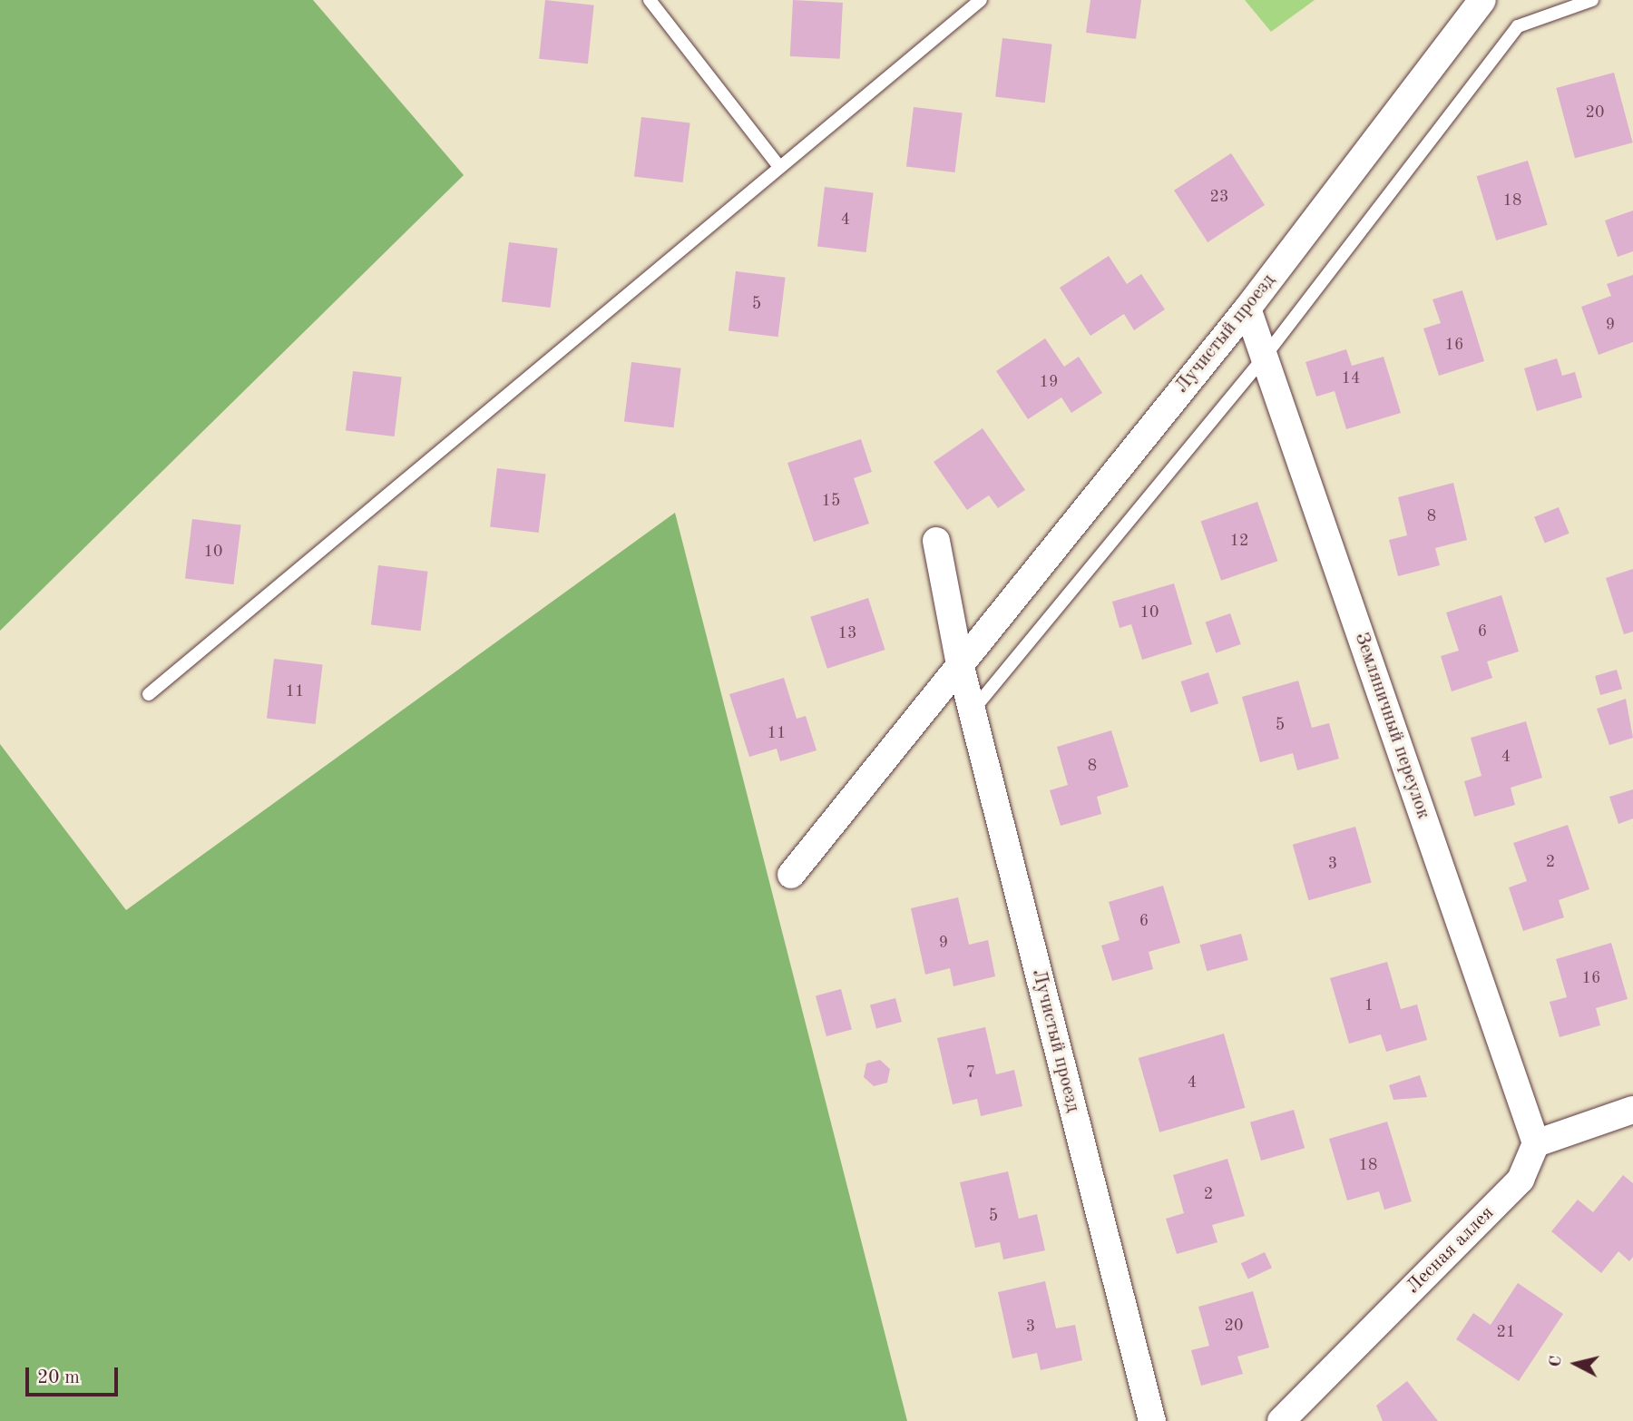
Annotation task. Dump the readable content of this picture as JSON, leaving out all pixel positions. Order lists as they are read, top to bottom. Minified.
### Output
{"streets":{"street":["Лучистый проезд","Земляничный переулок","Лесная аллея"]},"crossings":[["Лучистый проезд","Земляничный переулок"],["Земляничный переулок","Лесная аллея"]],"house_numbers":["20","23","18","4","5","9","16","14","19","15","8","12","10","10","6","13","11","5","11","4","8","2","3","6","9","16","1","7","4","18","2","5","20","3","21"],"scale_bar":"20 m","north":"left"}
